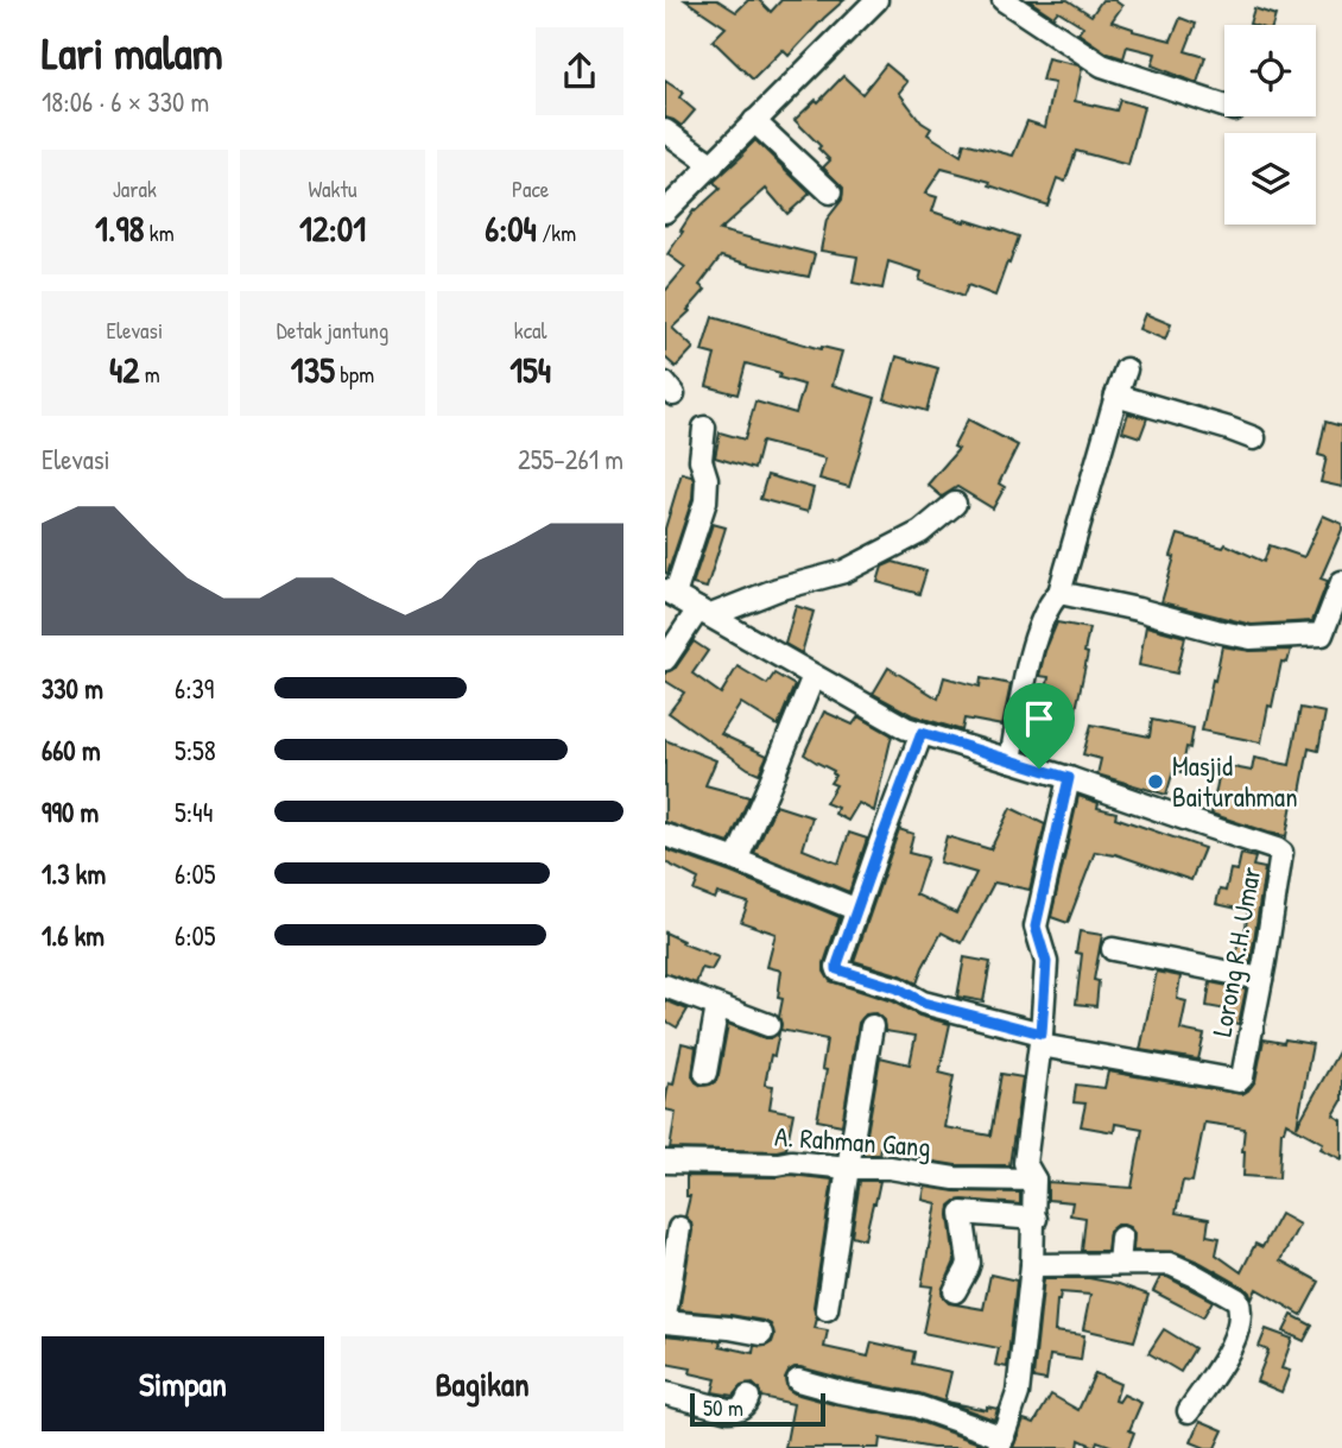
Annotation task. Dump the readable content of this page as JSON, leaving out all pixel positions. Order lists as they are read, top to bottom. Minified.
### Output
{"streets":{"street":["Lorong R.H. Umar","A. Rahman Gang"]},"places":["Masjid Baiturahman"],"scale_bar":"50 m","page":{"heading":["Lari malam","18:06 · 6 × 330 m"],"stats":[["Jarak","1.98 km"],["Waktu","12:01"],["Pace","6:04 /km"],["Elevasi","42 m"],["Detak jantung","135 bpm"],["kcal","154"]],"chart":["Elevasi","255–261 m"],"list":[{"name":"330 m","note":"6:39"},{"name":"660 m","note":"5:58"},{"name":"990 m","note":"5:44"},{"name":"1.3 km","note":"6:05"},{"name":"1.6 km","note":"6:05"}],"buttons":["Simpan","Bagikan"],"scale":"50 m"}}
